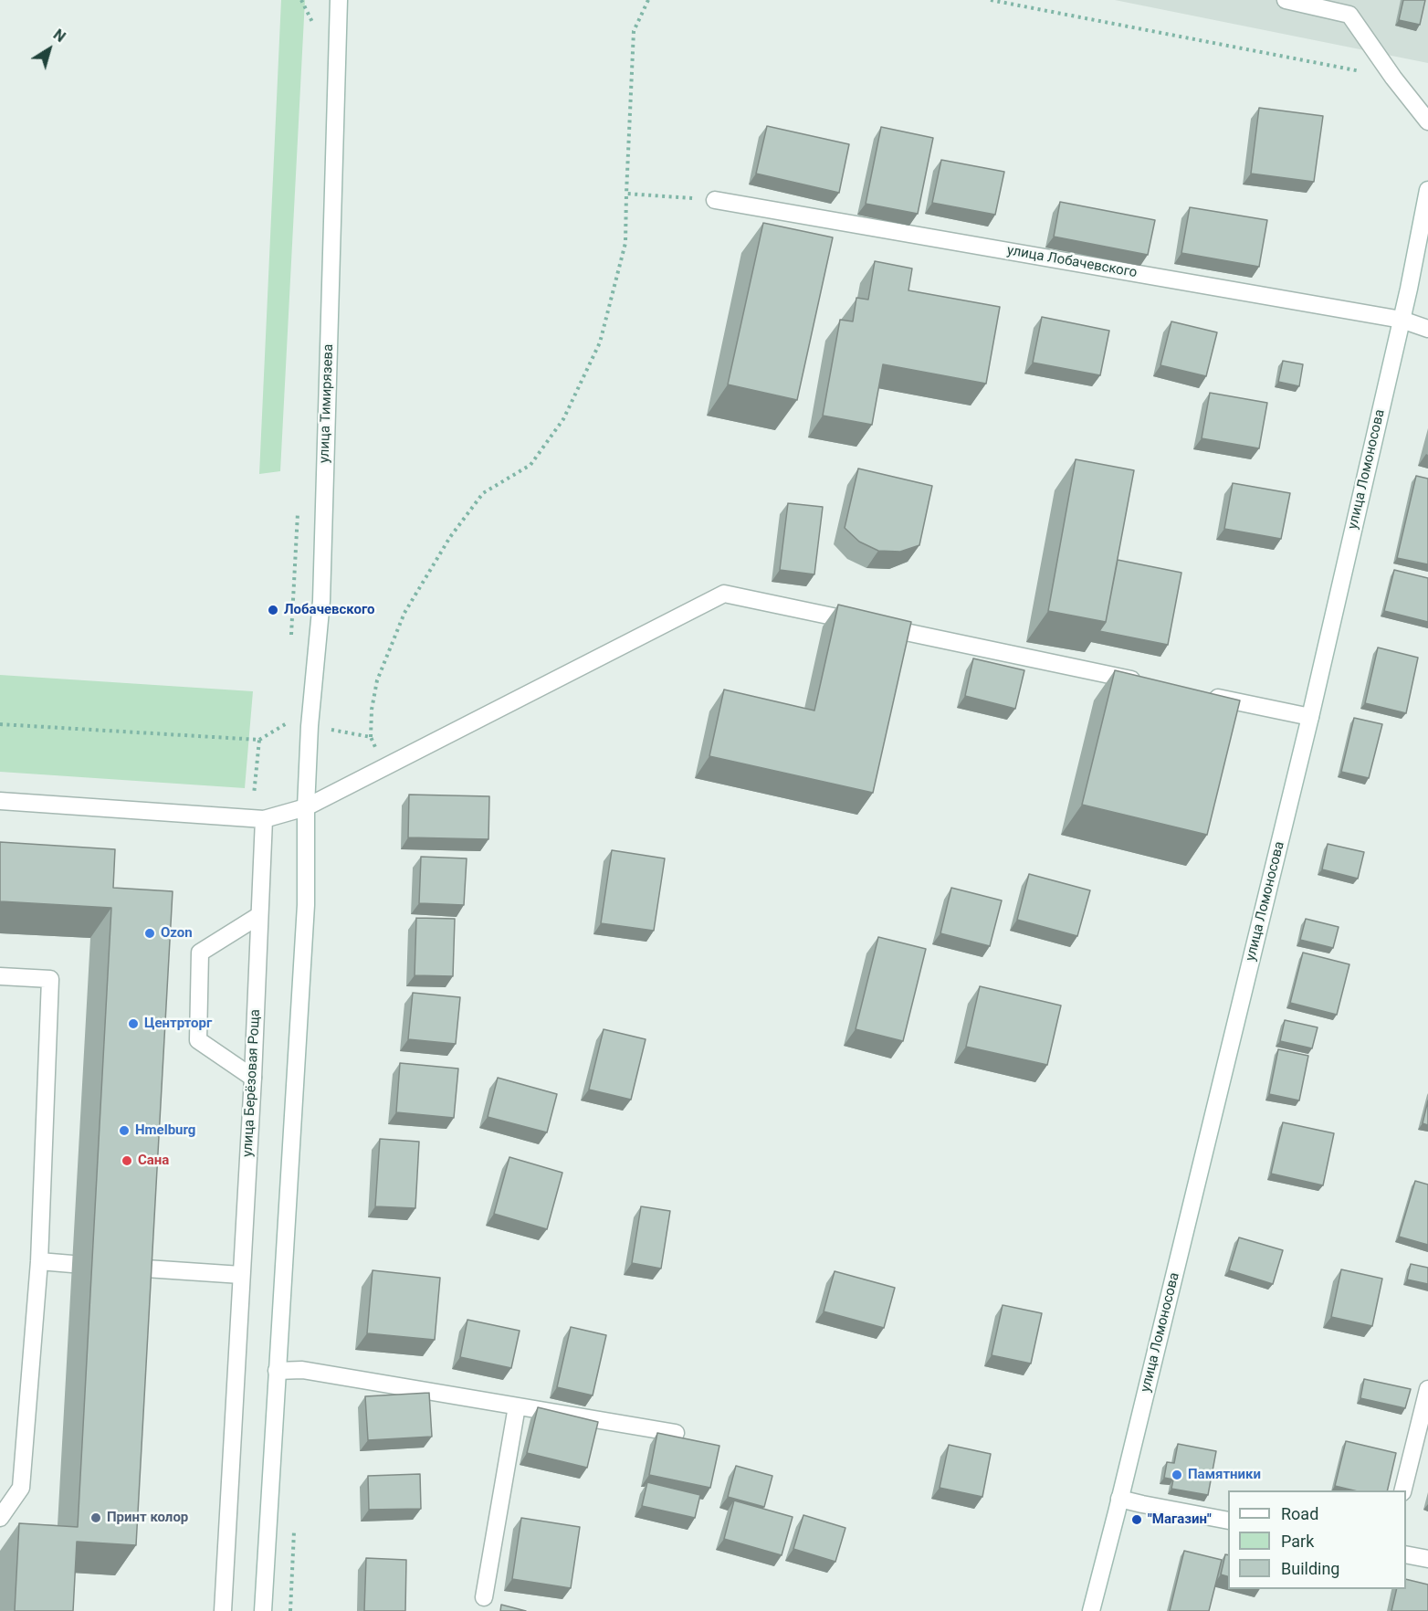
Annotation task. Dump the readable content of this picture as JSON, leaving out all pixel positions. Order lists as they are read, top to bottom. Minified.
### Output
{"streets":{"street":["улица Лобачевского","улица Тимирязева","улица Ломоносова","улица Берёзовая Роща"]},"crossings":[["улица Лобачевского","улица Ломоносова"]],"places":["Лобачевского","Ozon","Центрторг","Hmelburg","Сана","Памятники","Принт колор","\"Магазин\""],"legend":["Road","Park","Building"],"north":"top right"}
